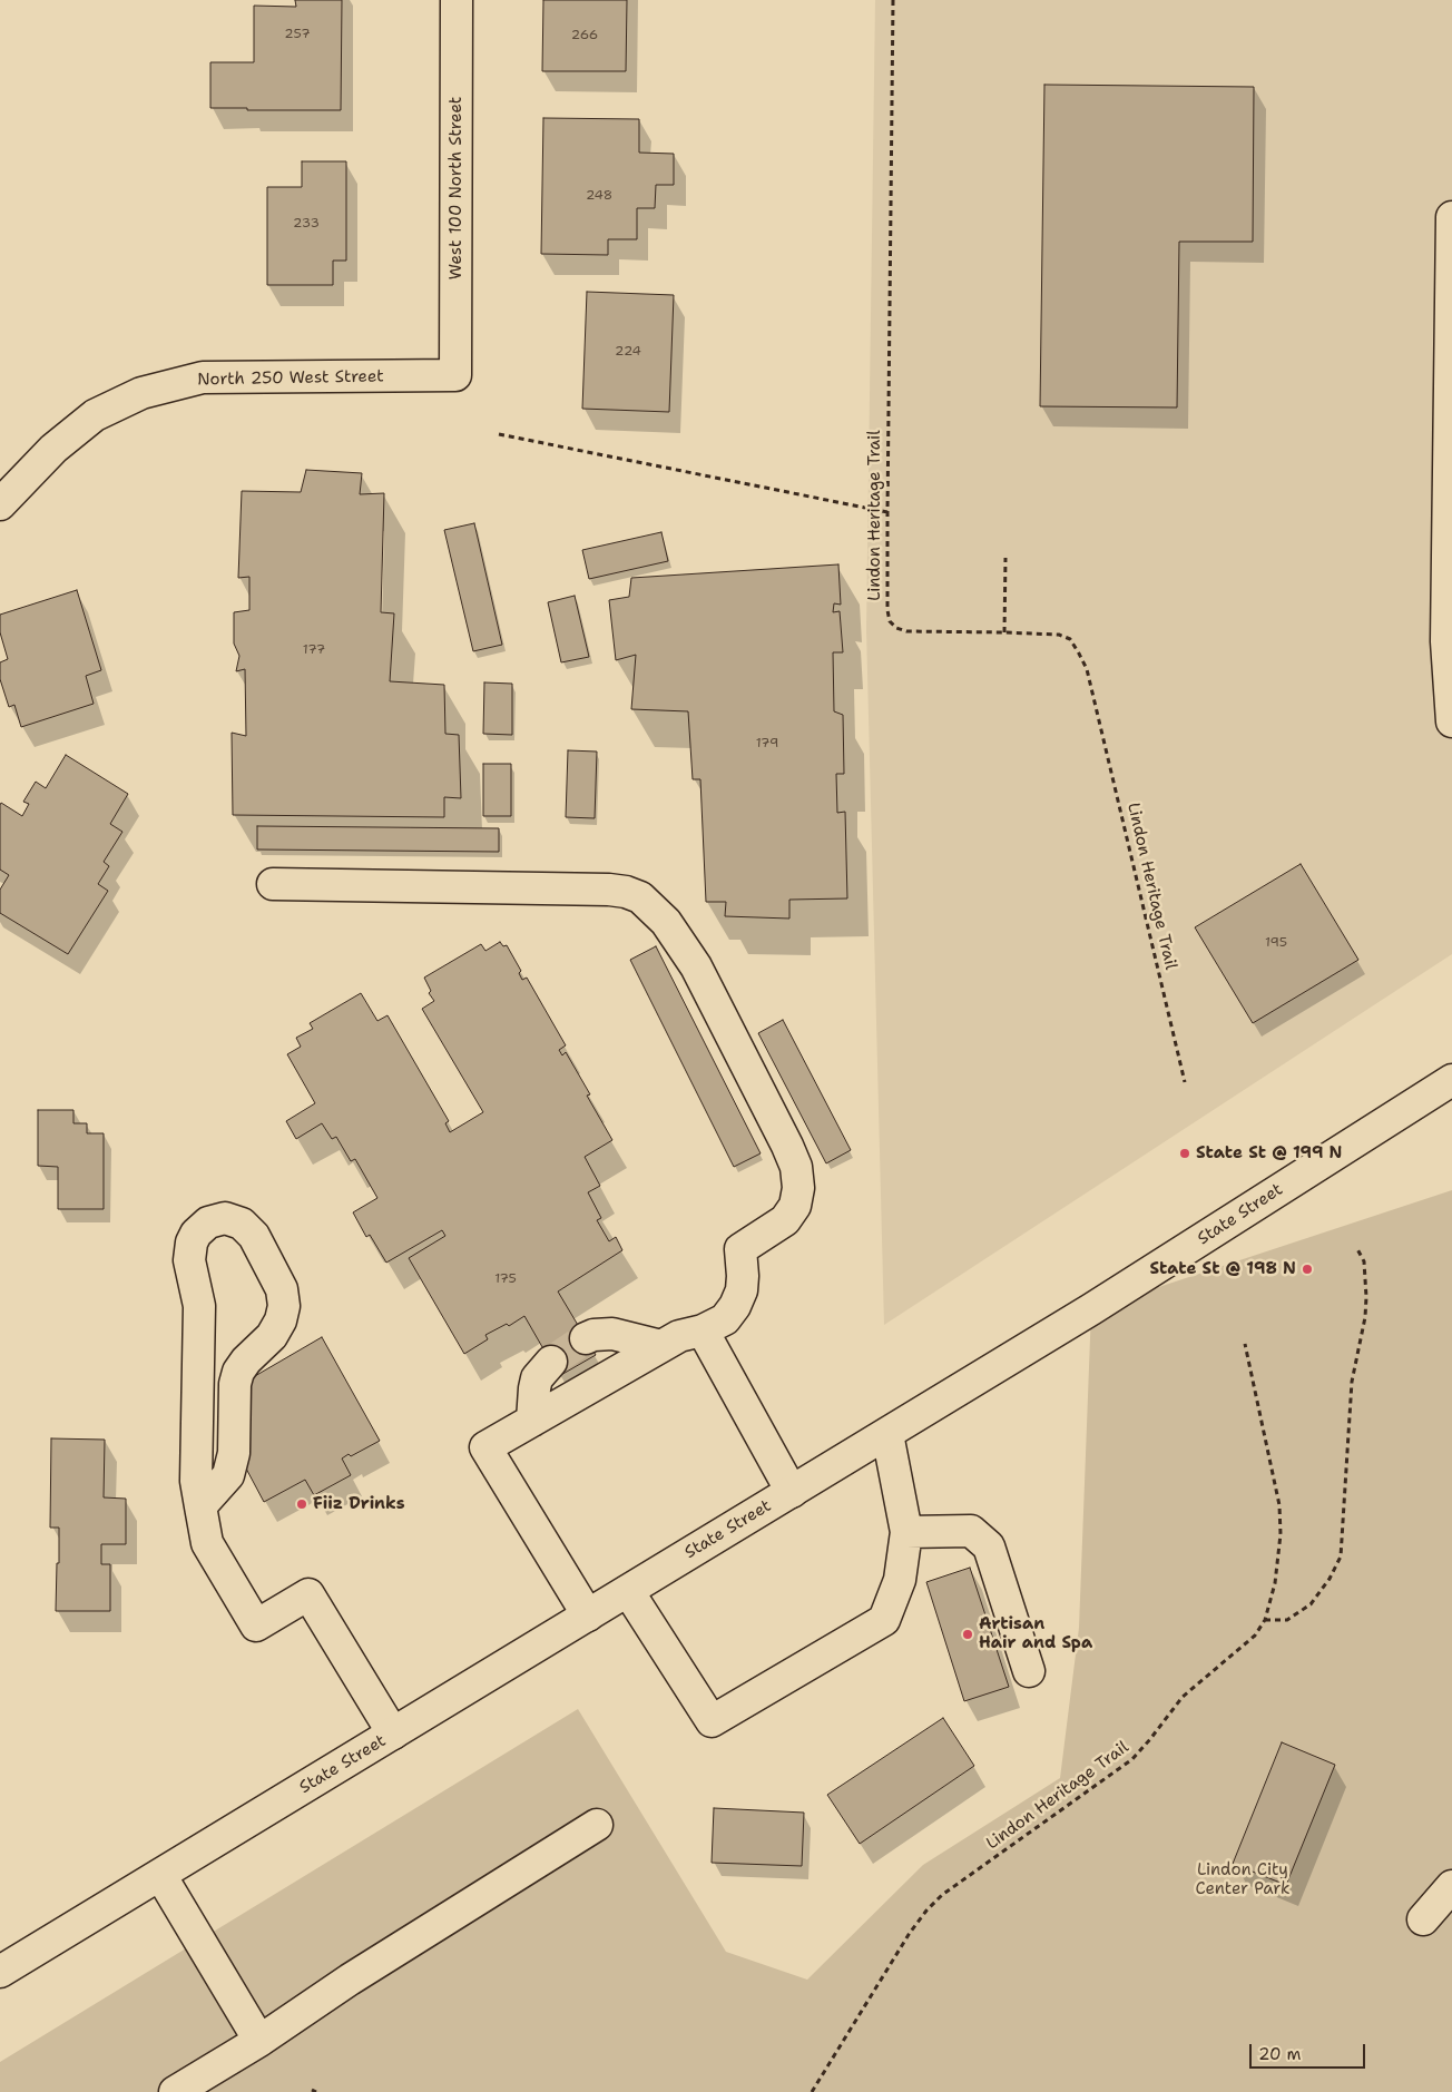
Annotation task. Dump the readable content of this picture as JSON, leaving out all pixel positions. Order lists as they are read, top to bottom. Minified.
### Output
{"streets":{"main road":["West 100 North Street","North 250 West Street","State Street"],"path":["Lindon Heritage Trail"]},"crossings":[["West 100 North Street","North 250 West Street"]],"parks":["Lindon City Center Park"],"places":["State St @ 199 N","State St @ 198 N","Fiiz Drinks","Artisan Hair and Spa"],"house_numbers":["257","266","248","233","224","177","179","195","175"],"scale_bar":"20 m"}
